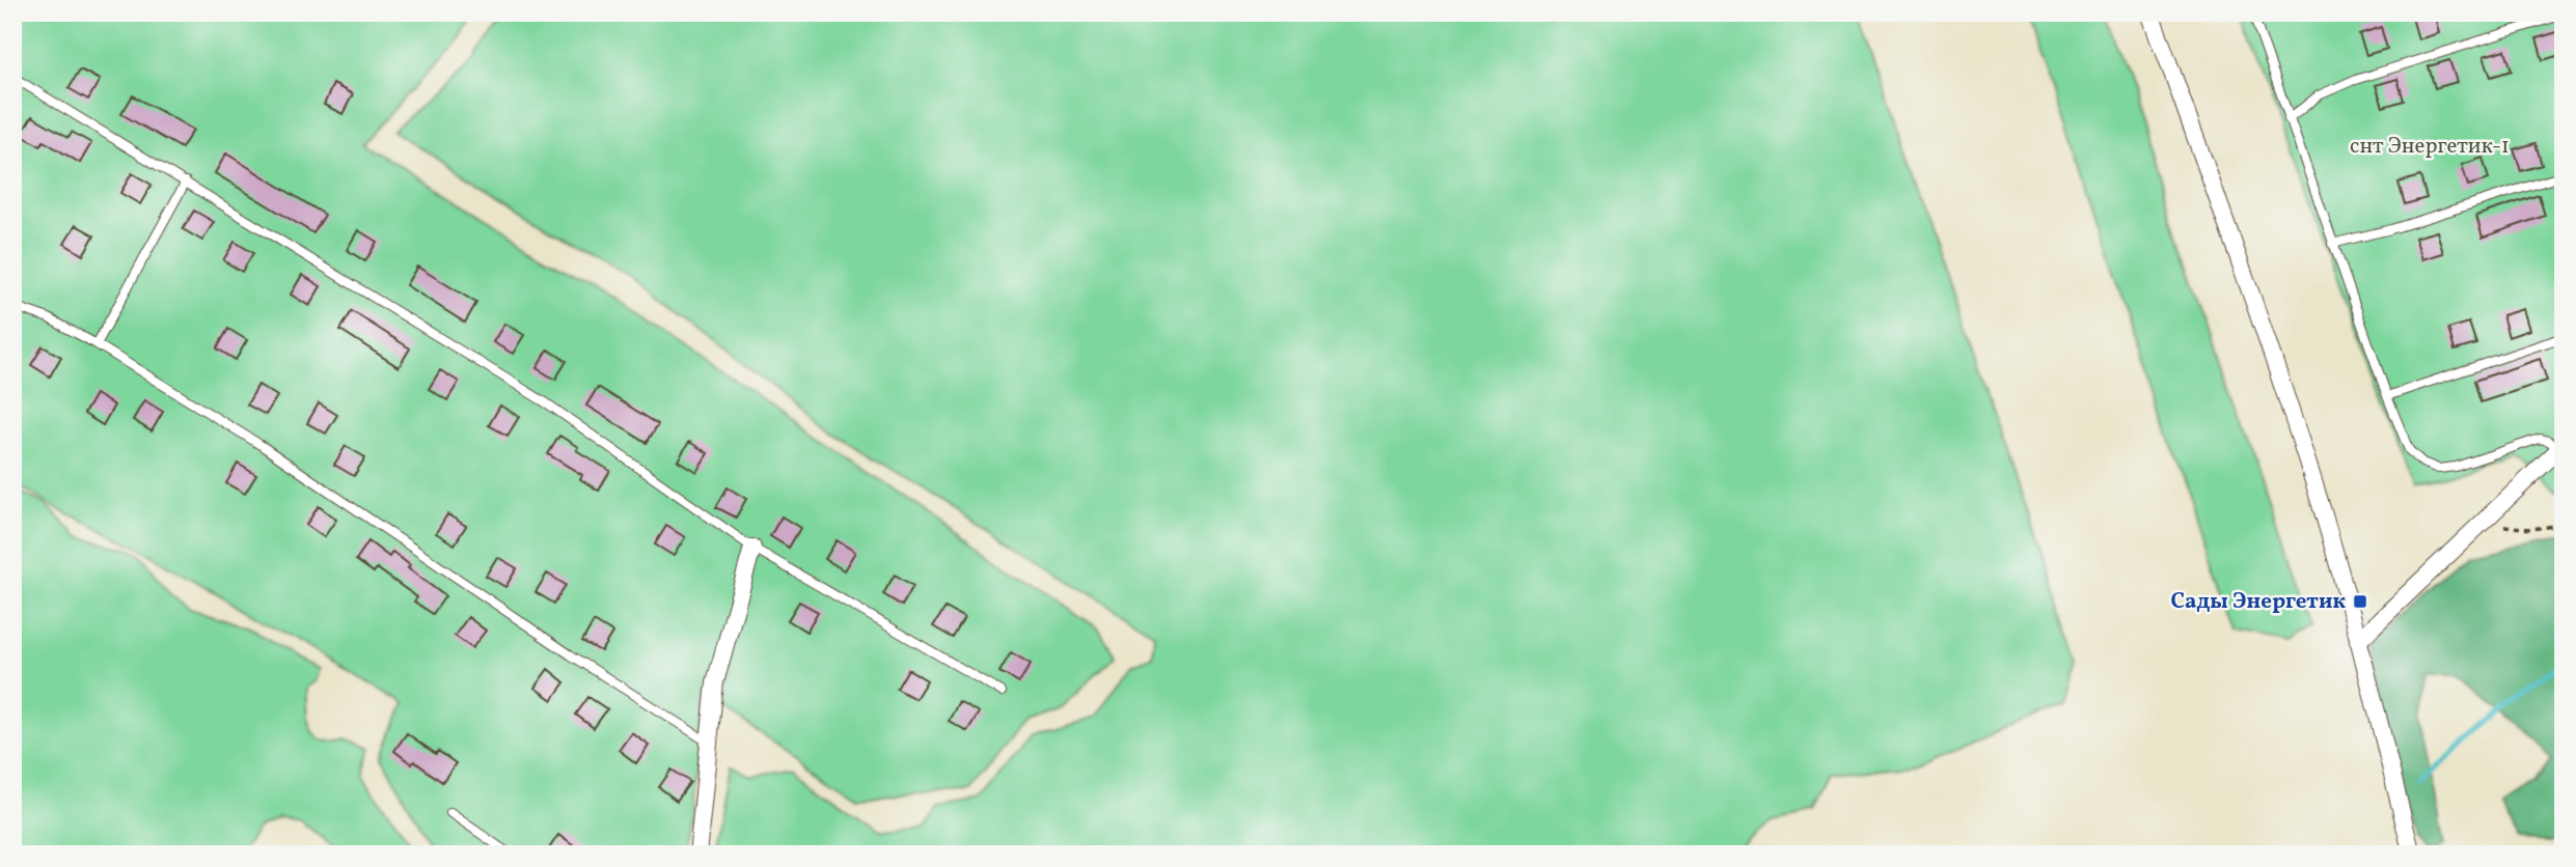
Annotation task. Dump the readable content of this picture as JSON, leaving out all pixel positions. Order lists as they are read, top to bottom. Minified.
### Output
{"parks":["снт Энергетик-1"],"places":{"transit":["Сады Энергетик"]}}
